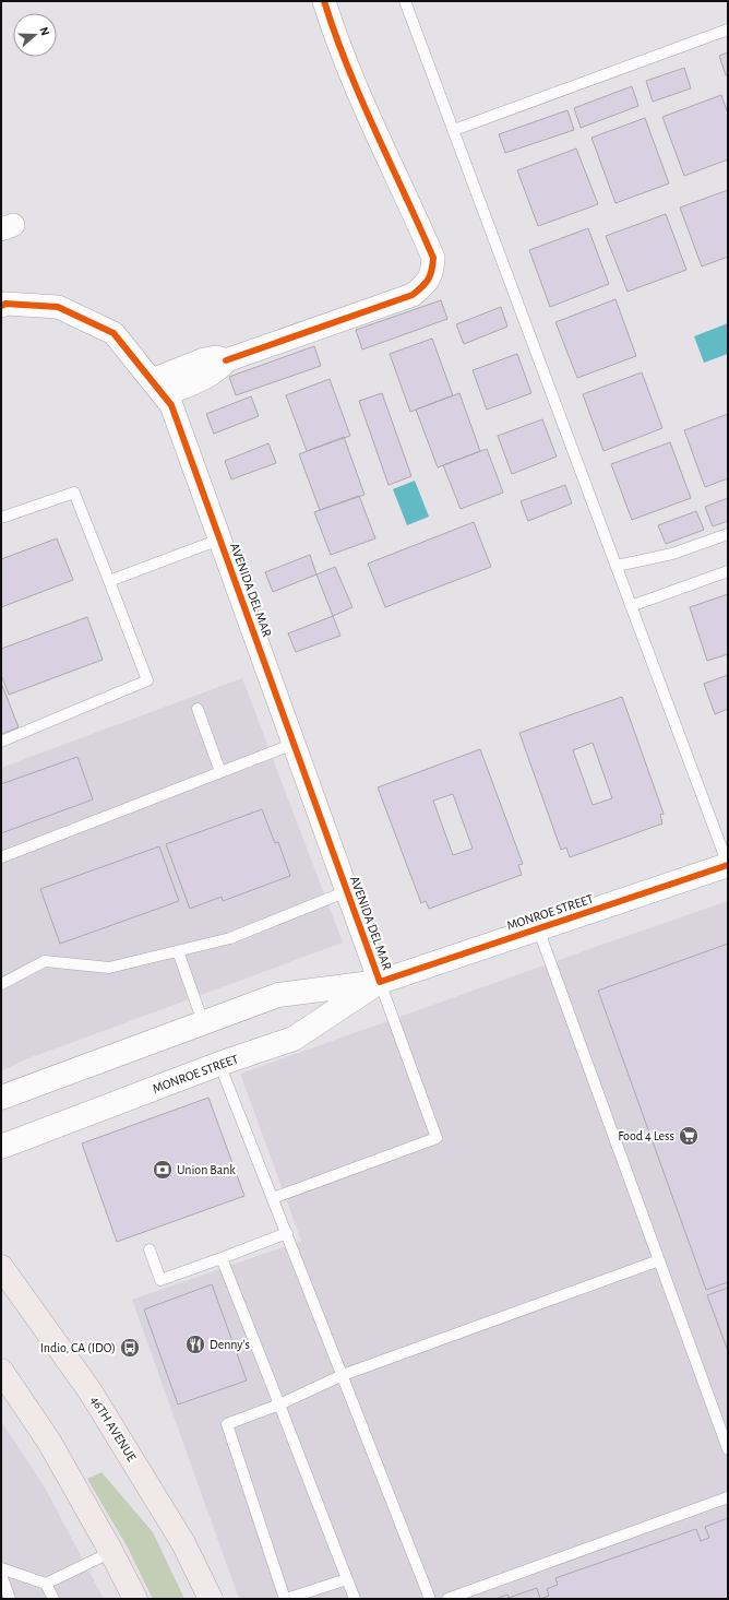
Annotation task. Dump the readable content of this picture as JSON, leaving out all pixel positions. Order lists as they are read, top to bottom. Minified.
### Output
{"streets":{"main road":["MONROE STREET","46TH AVENUE"],"street":["AVENIDA DEL MAR"]},"crossings":[["AVENIDA DEL MAR","MONROE STREET"]],"places":{"supermarket":["Food 4 Less"],"bank":["Union Bank"],"restaurant":["Denny's"],"bus stop":["Indio, CA (IDO)"]},"north":"right"}
